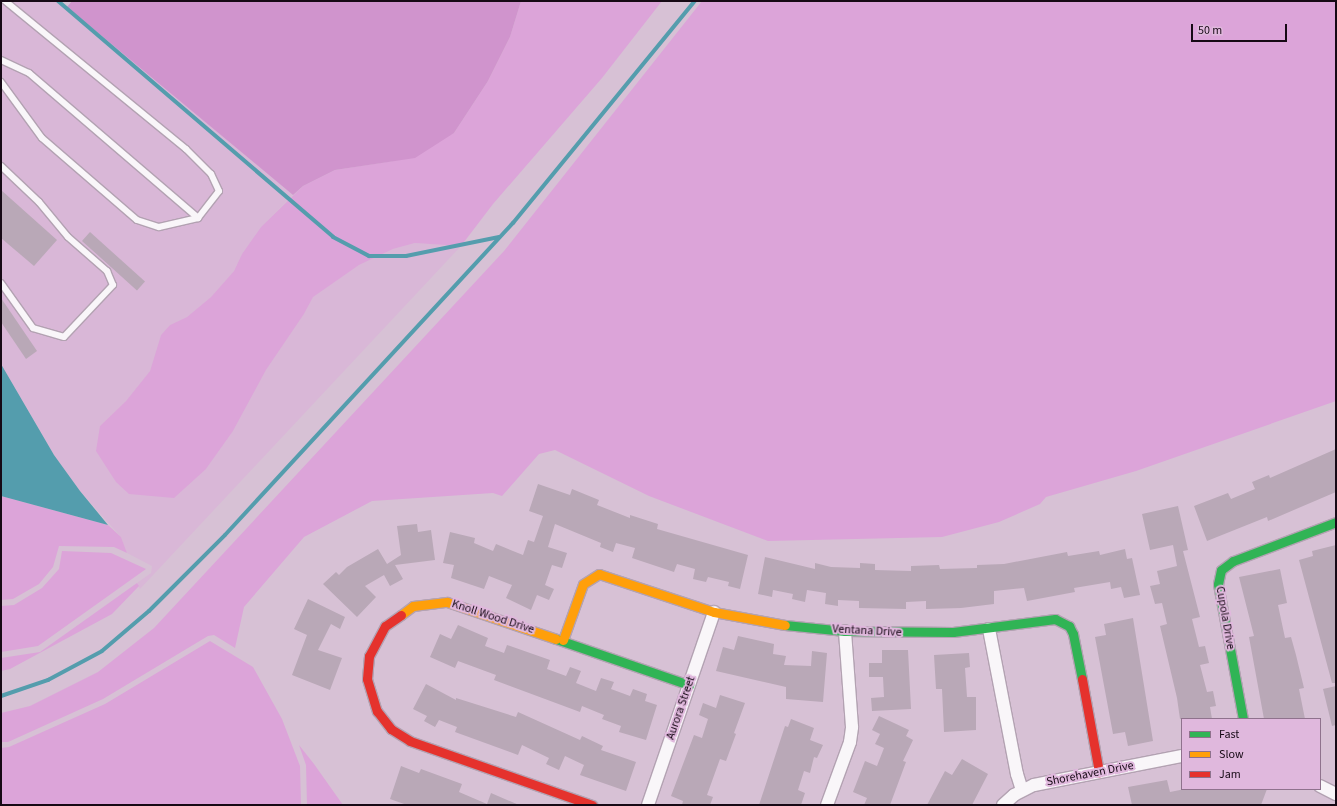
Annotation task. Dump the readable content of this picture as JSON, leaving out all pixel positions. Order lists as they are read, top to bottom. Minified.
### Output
{"streets":{"street":["Knoll Wood Drive","Cupola Drive","Ventana Drive","Aurora Street","Shorehaven Drive"]},"crossings":[["Knoll Wood Drive","Ventana Drive"],["Knoll Wood Drive","Aurora Street"],["Ventana Drive","Aurora Street"],["Ventana Drive","Shorehaven Drive"]],"legend":["Fast","Slow","Jam"],"scale_bar":"50 m"}
